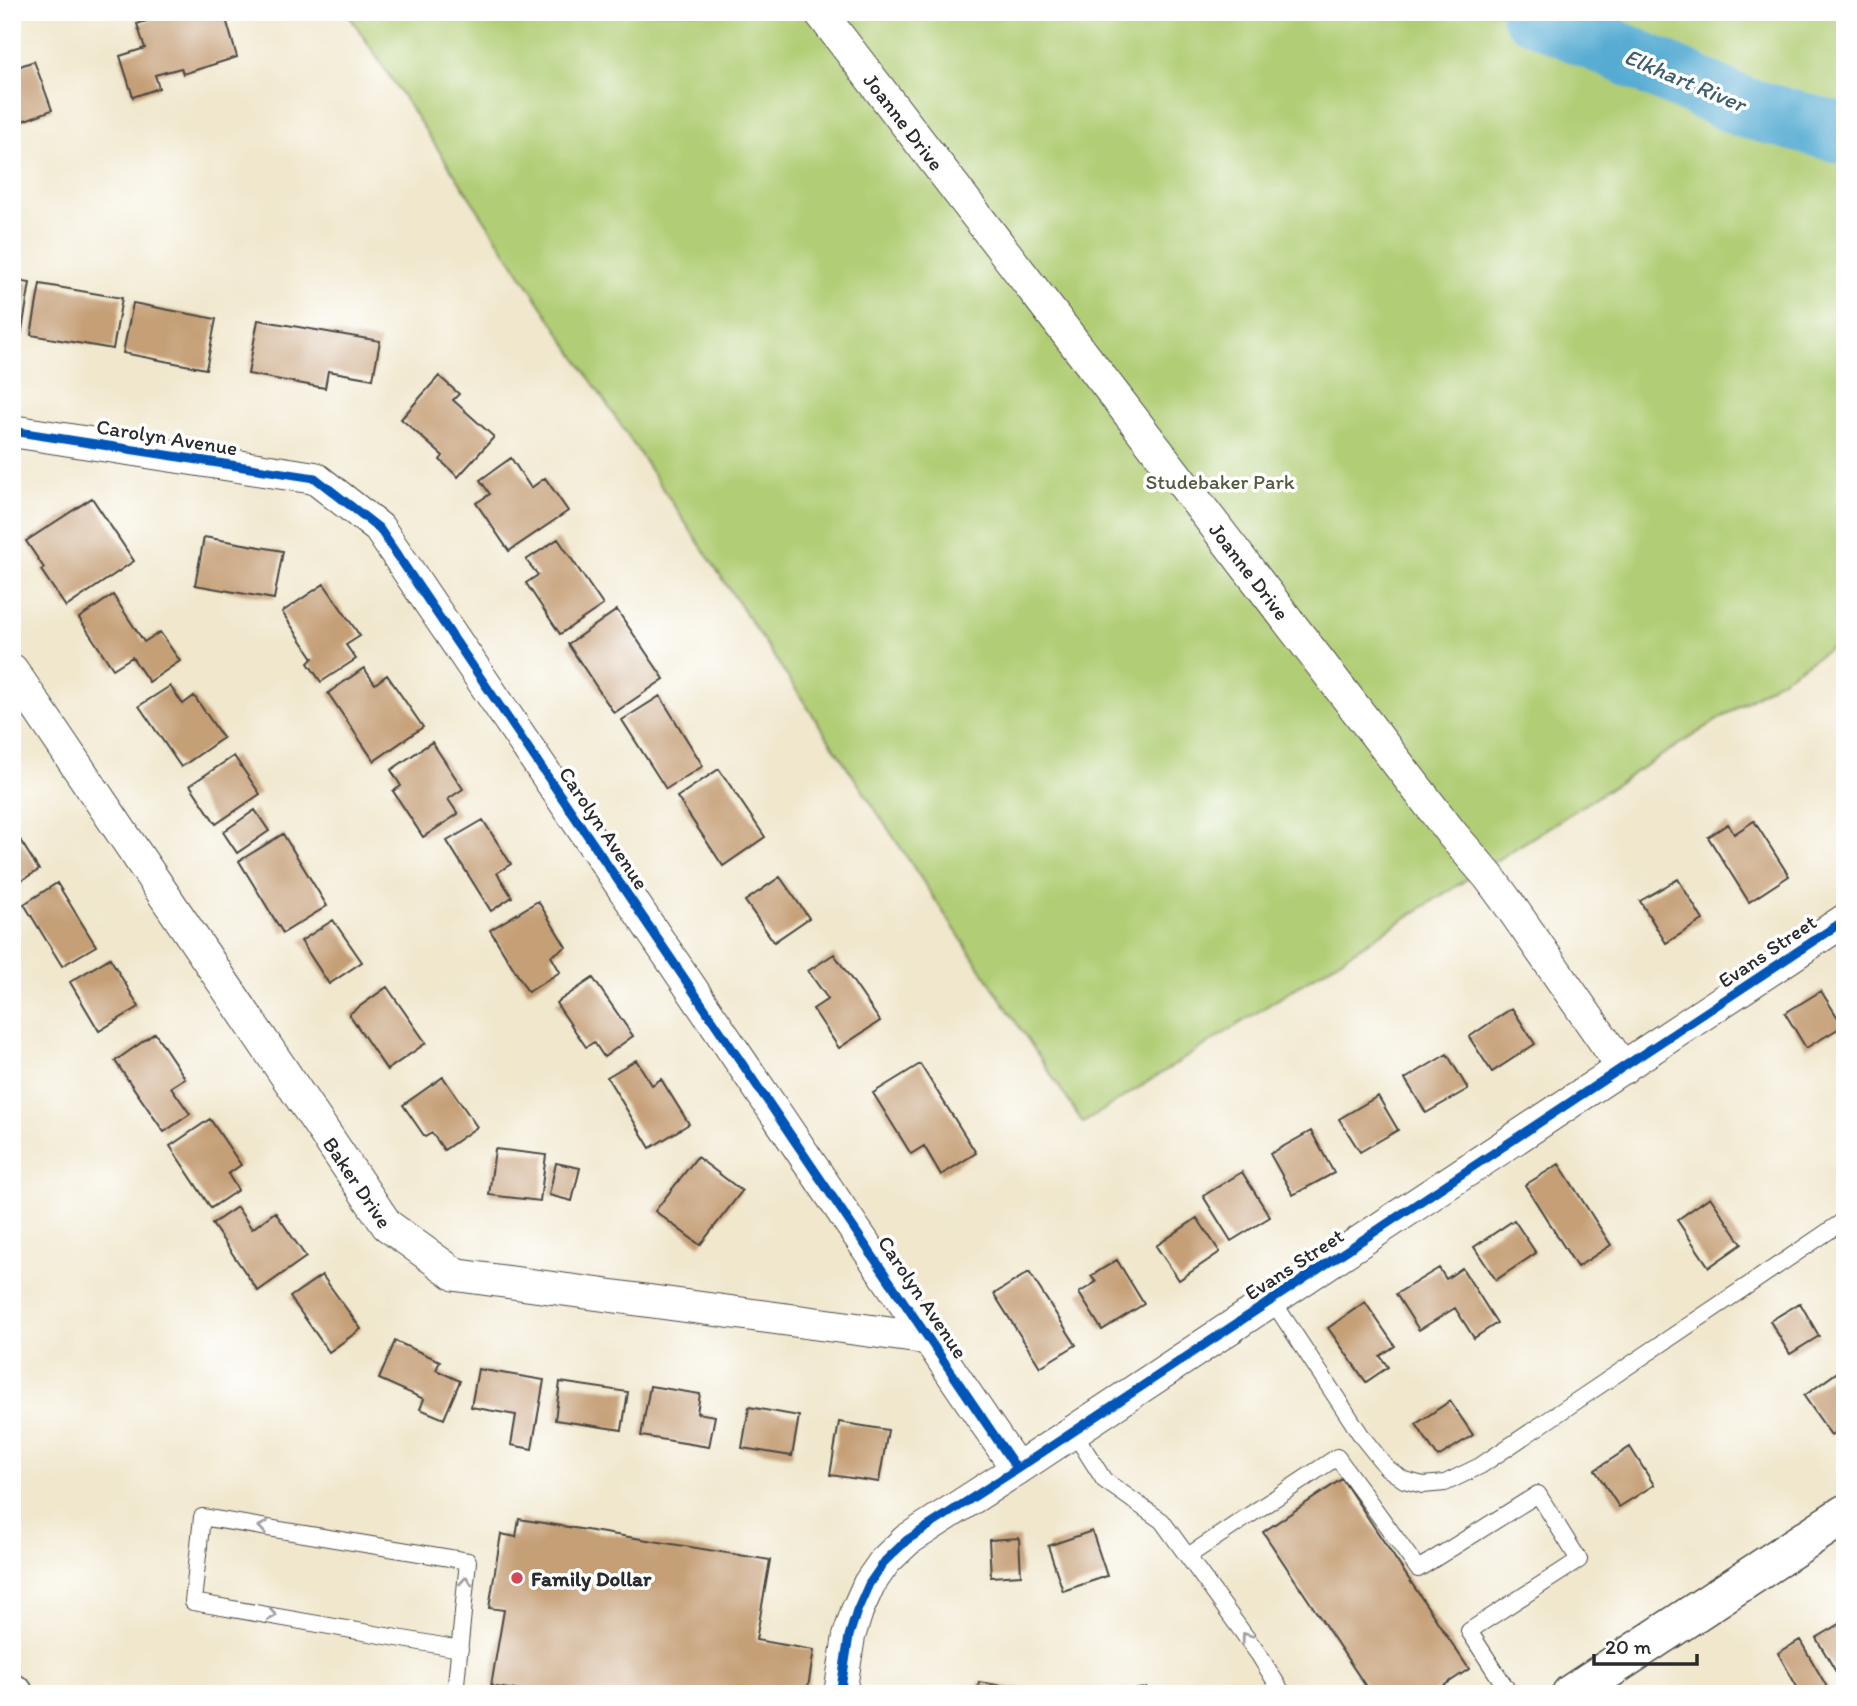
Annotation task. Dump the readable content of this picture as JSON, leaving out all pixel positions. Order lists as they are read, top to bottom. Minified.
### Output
{"streets":{"street":["Joanne Drive","Carolyn Avenue","Evans Street","Baker Drive"]},"crossings":[["Joanne Drive","Evans Street"],["Carolyn Avenue","Evans Street"],["Carolyn Avenue","Baker Drive"]],"water":["Elkhart River"],"parks":["Studebaker Park"],"places":["Family Dollar"],"scale_bar":"20 m"}
